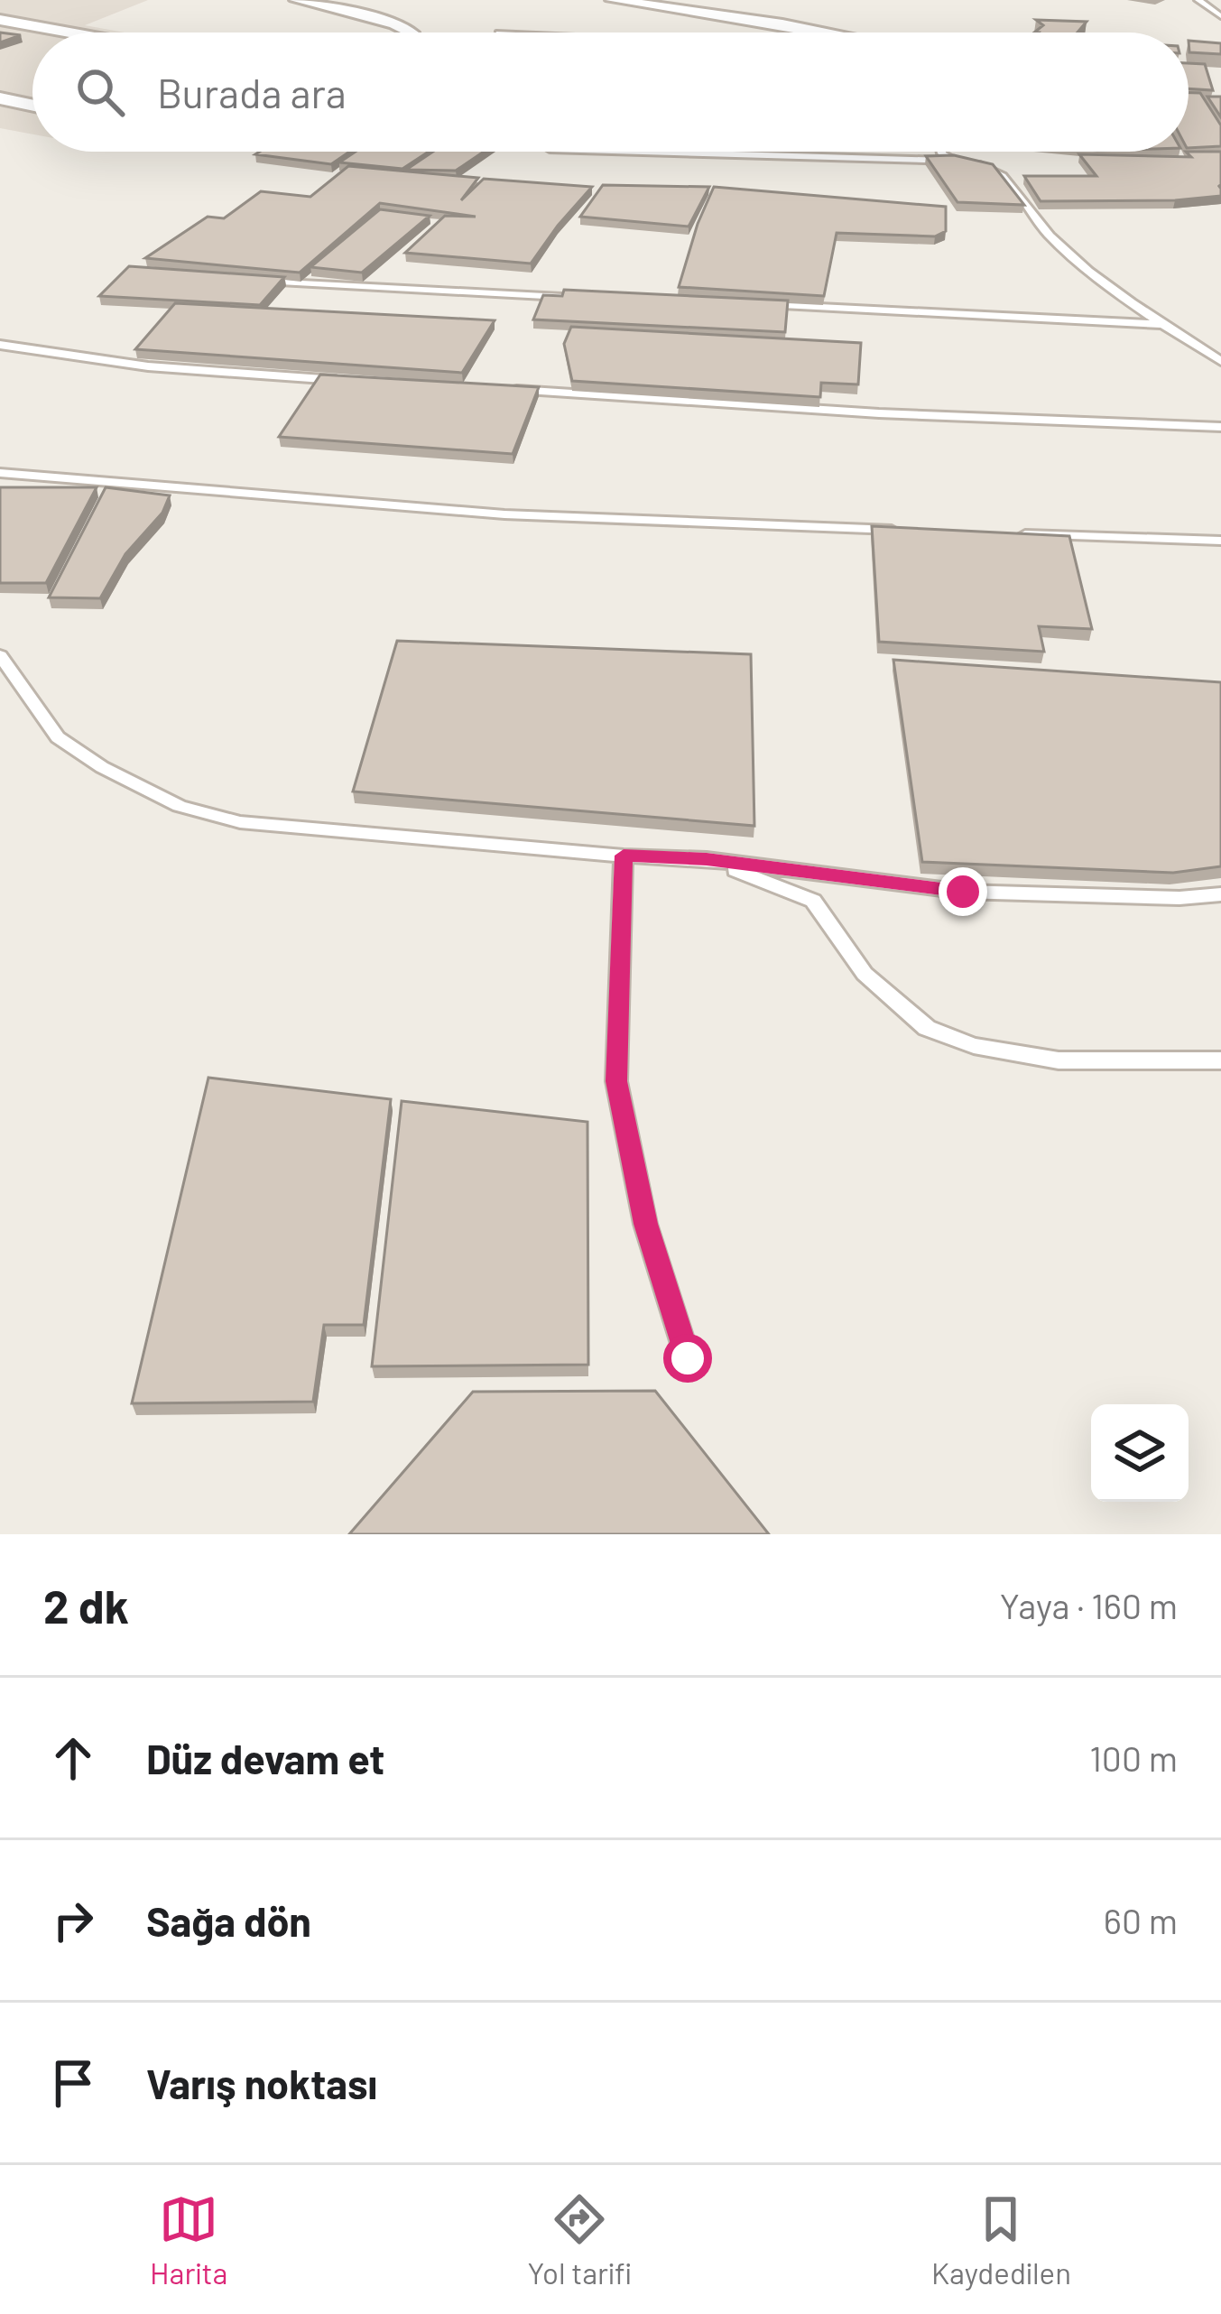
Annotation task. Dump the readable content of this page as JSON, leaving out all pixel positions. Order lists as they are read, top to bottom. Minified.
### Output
{"page":{"search":"Burada ara","heading":["2 dk","Yaya · 160 m"],"list":[["Düz devam et","100 m"],["Sağa dön","60 m"],"Varış noktası"],"nav":["Harita","Yol tarifi","Kaydedilen"]}}
